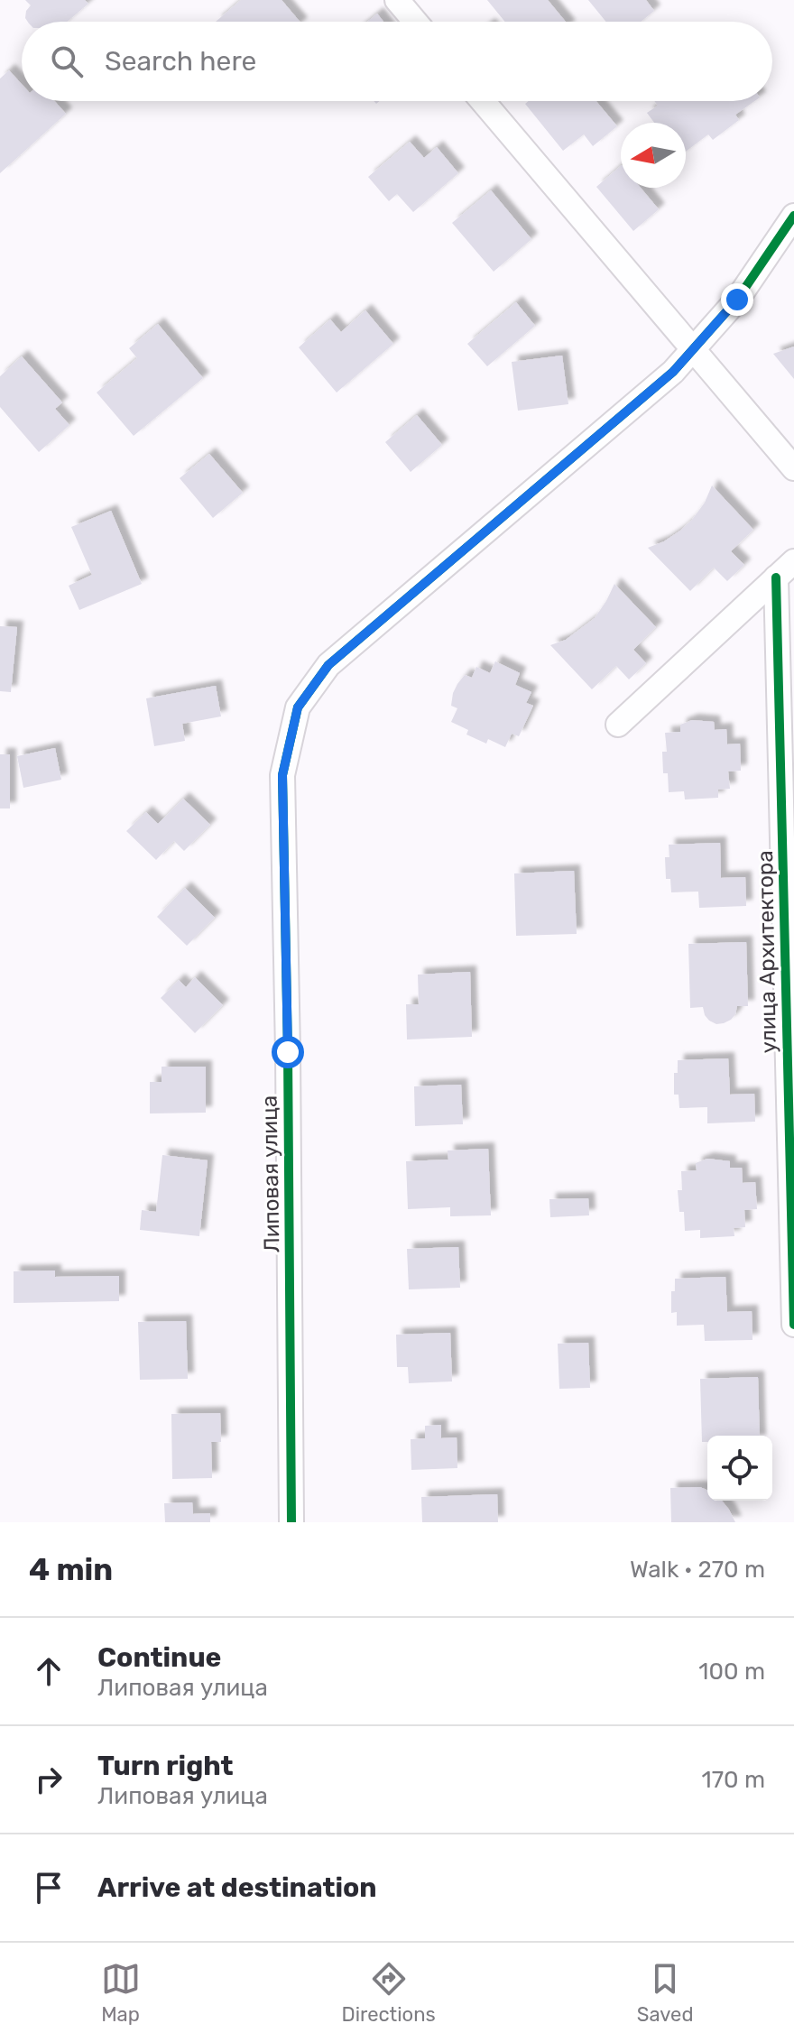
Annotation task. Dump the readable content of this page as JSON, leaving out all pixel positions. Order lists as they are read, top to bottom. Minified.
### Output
{"streets":{"street":["улица Архитектора","Липовая улица"]},"north":"left","page":{"search":"Search here","heading":["4 min","Walk · 270 m"],"list":[["Continue","Липовая улица","100 m"],["Turn right","Липовая улица","170 m"],"Arrive at destination"],"nav":["Map","Directions","Saved"]}}
